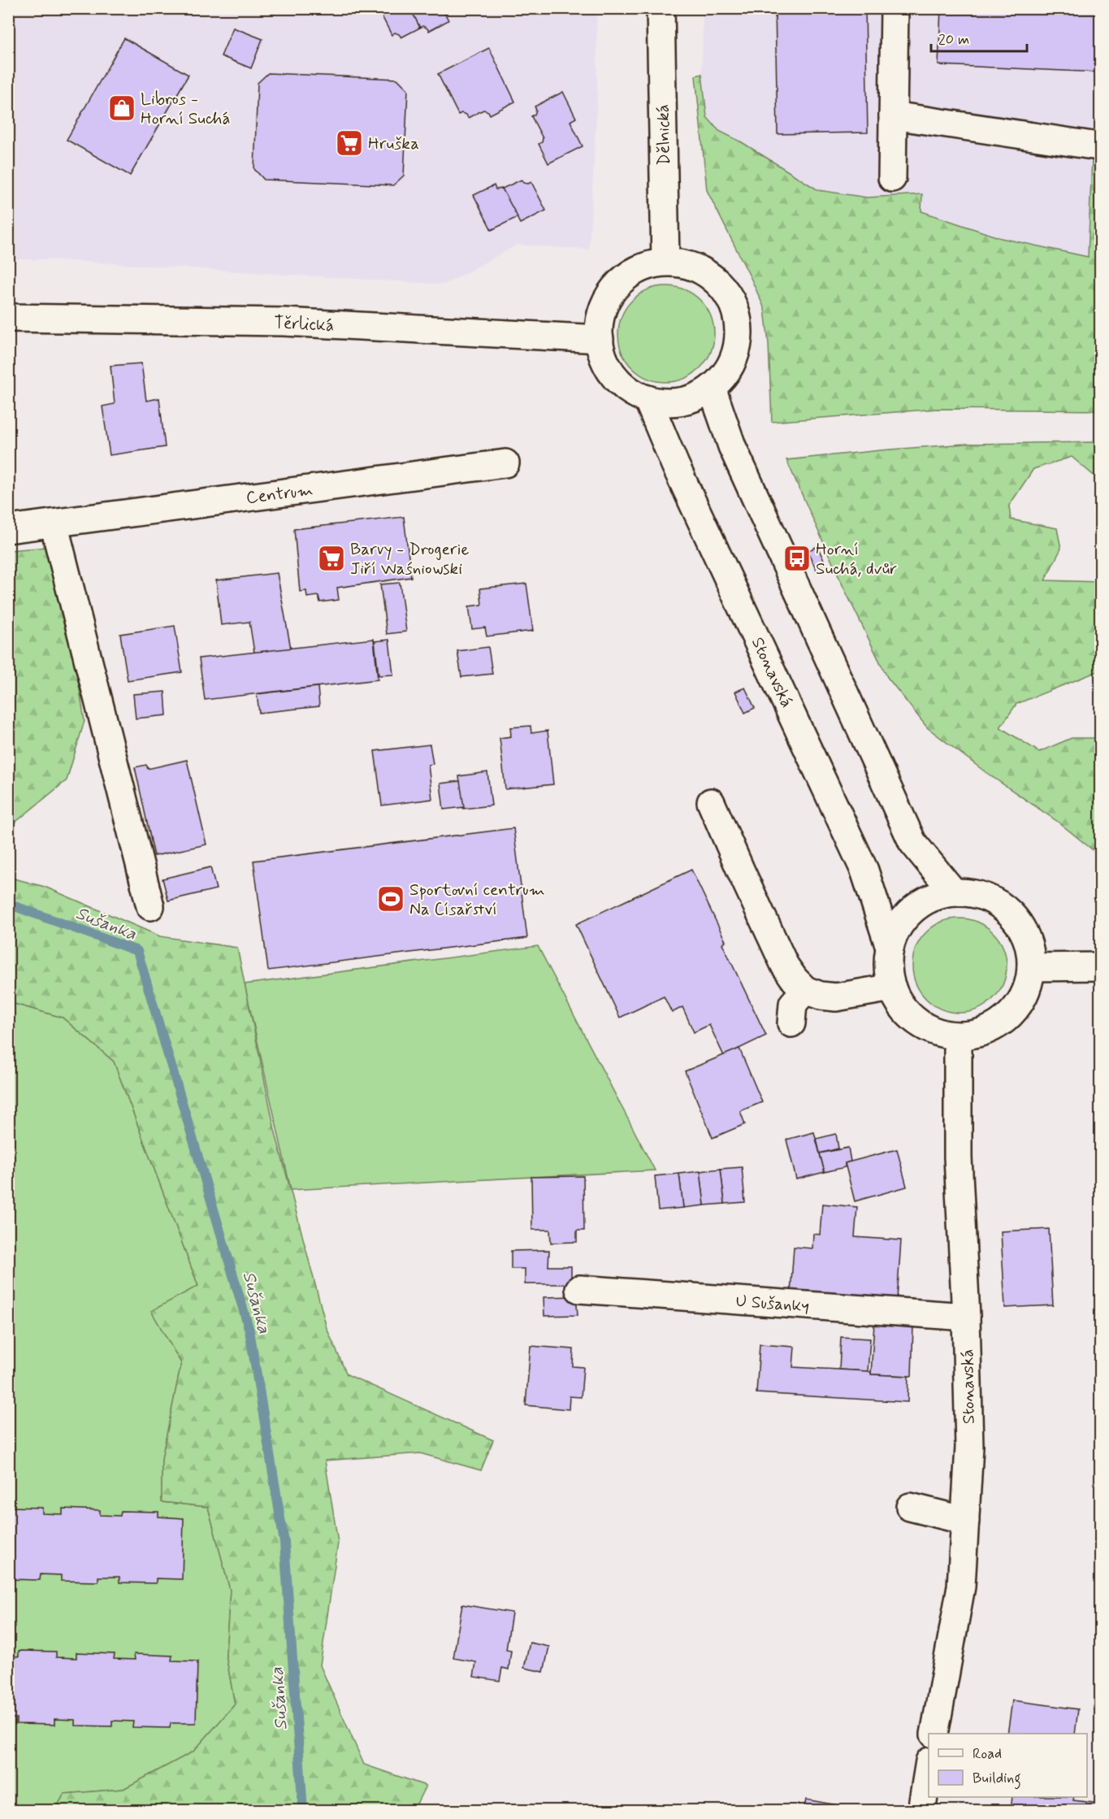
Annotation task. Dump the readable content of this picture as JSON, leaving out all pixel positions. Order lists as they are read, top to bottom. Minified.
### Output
{"streets":{"main road":["Dělnická","Těrlická","Centrum","Stonavská","U Sušanky"]},"crossings":[["Dělnická","Těrlická"],["Dělnická","Stonavská"],["Těrlická","Stonavská"],["Stonavská","U Sušanky"]],"water":["Sušanka"],"places":{"shop":["Libros - Horní Suchá"],"supermarket":["Hruška","Barvy - Drogerie Jiří Waśniowski"],"bus stop":["Horní Suchá, dvůr"],"sports":["Sportovní centrum Na Císařství"]},"legend":["Road","Building"],"scale_bar":"20 m"}
